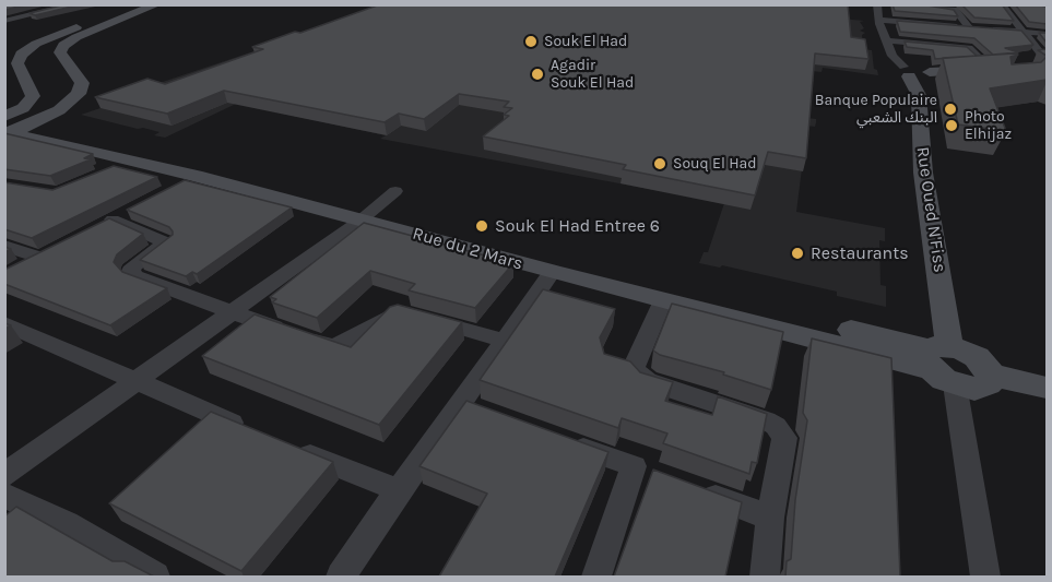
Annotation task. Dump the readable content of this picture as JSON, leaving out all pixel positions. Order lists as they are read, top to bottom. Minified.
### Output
{"streets":{"street":["Rue Oued N'Fiss","Rue du 2 Mars"]},"crossings":[["Rue Oued N'Fiss","Rue du 2 Mars"]],"places":["Souk El Had","Agadir Souk El Had","Banque Populaire البنك الشعبي","Photo Elhijaz","Souq El Had","Souk El Had Entree 6","Restaurants"]}
